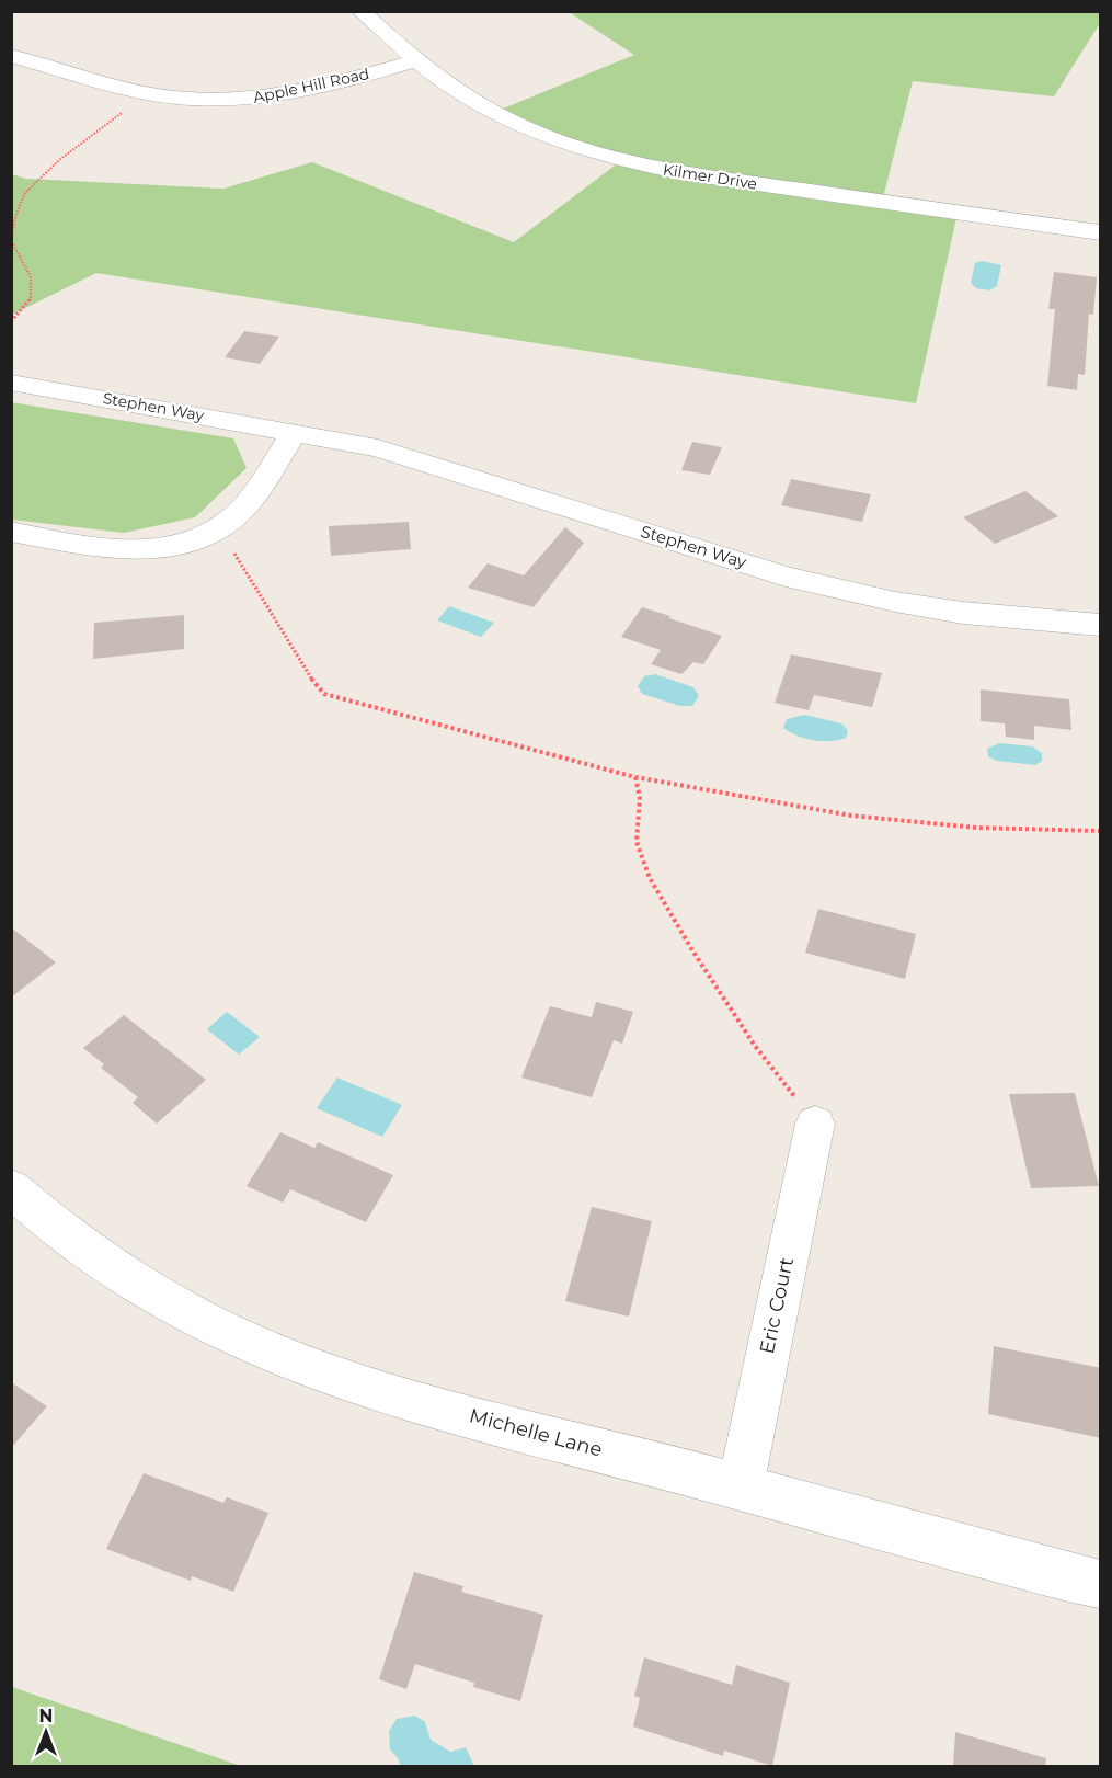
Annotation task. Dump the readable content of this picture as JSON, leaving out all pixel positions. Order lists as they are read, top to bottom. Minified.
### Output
{"streets":{"street":["Apple Hill Road","Kilmer Drive","Stephen Way","Eric Court","Michelle Lane"]},"crossings":[["Apple Hill Road","Kilmer Drive"],["Eric Court","Michelle Lane"]],"north":"top"}
